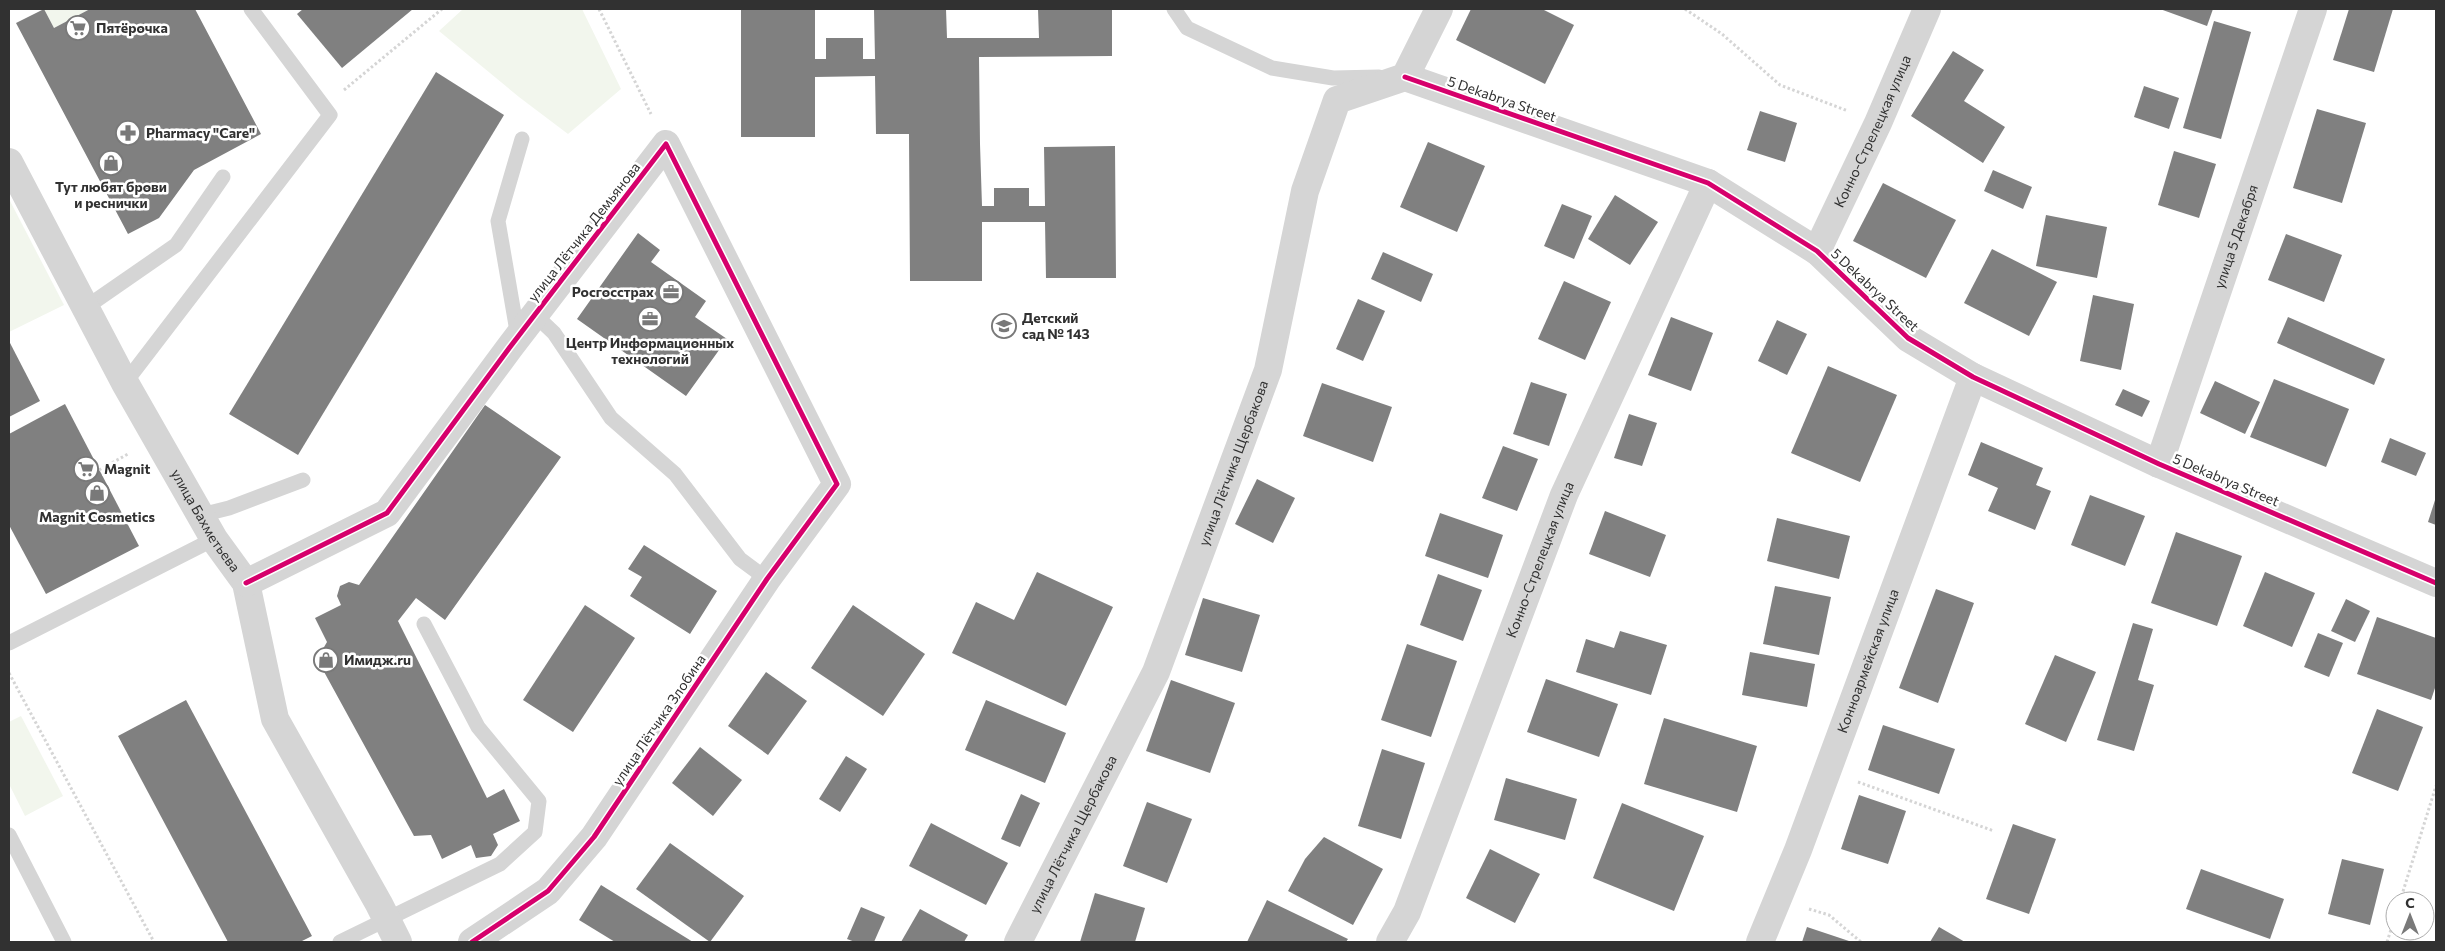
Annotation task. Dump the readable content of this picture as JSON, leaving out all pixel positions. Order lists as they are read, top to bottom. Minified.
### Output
{"streets":{"street":["5 Dekabrya Street","Конно-Стрелецкая улица","улица Лётчика Демьянова","улица 5 Декабря","улица Лётчика Щербакова","улица Бахметьева","Конноармейская улица","улица Лётчика Злобина"]},"crossings":[["5 Dekabrya Street","Конно-Стрелецкая улица"],["5 Dekabrya Street","улица 5 Декабря"],["5 Dekabrya Street","улица Лётчика Щербакова"],["5 Dekabrya Street","Конноармейская улица"],["улица Лётчика Демьянова","улица Бахметьева"],["улица Лётчика Демьянова","улица Лётчика Злобина"]],"places":{"supermarket":["Пятёрочка","Magnit"],"pharmacy":["Pharmacy \"Care\""],"shop":["Тут любят брови и реснички","Magnit Cosmetics","Имидж.ru"],"office":["Росгосстрах","Центр Информационных технологий"],"school or university":["Детский сад № 143"]},"north":"top"}
